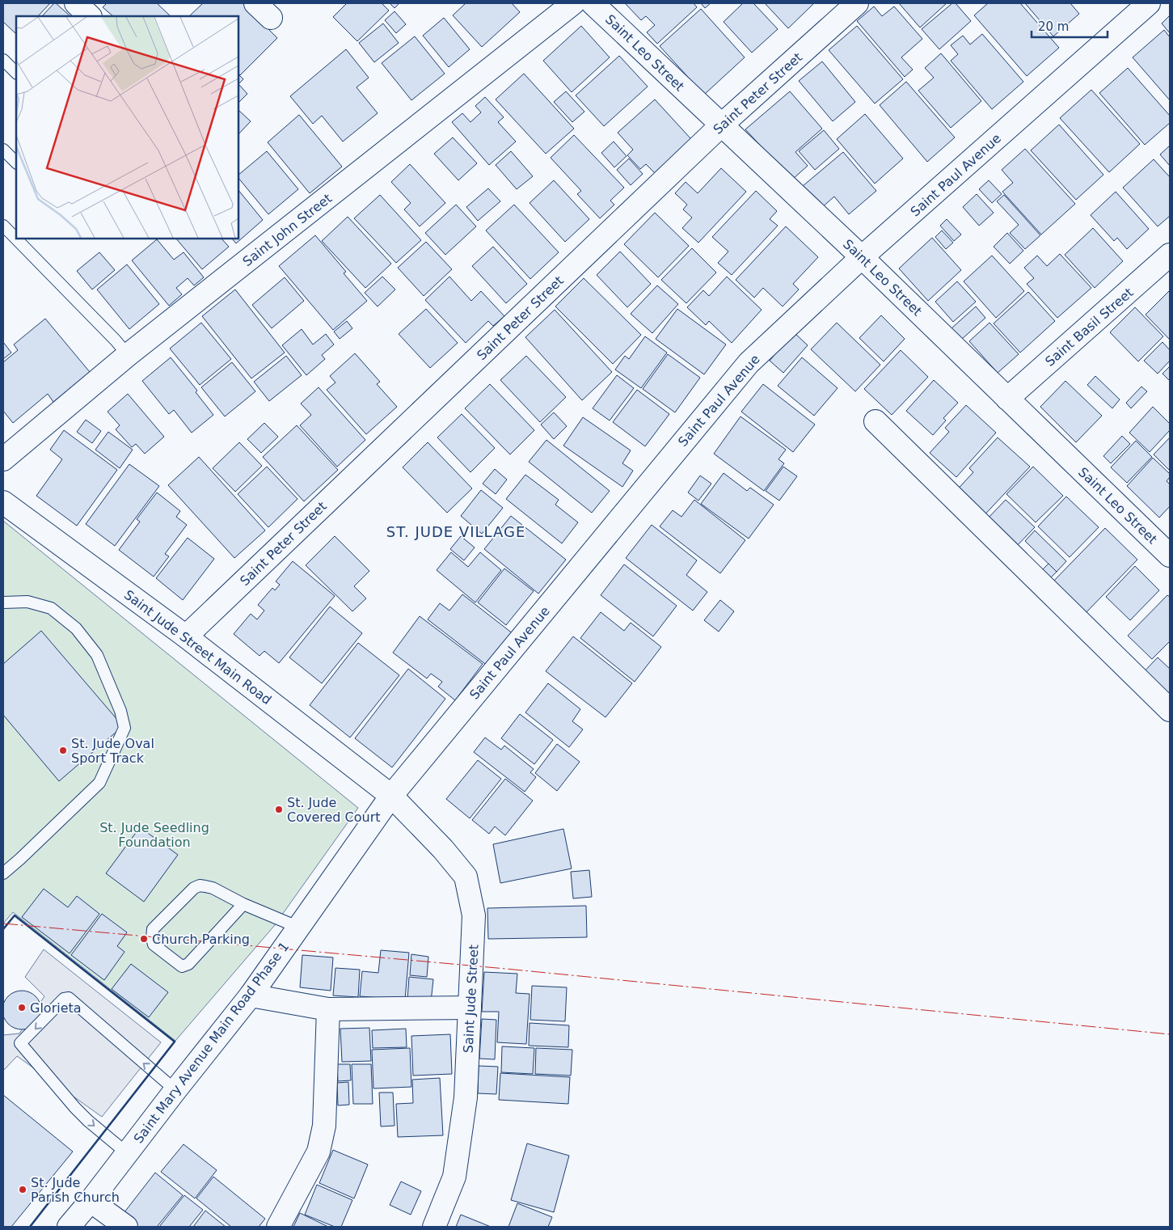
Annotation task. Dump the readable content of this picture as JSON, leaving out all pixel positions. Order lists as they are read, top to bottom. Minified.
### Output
{"streets":{"street":["Saint Leo Street","Saint Peter Street","Saint Paul Avenue","Saint John Street","Saint Basil Street","Saint Jude Street Main Road","Saint Jude Street","Saint Mary Avenue Main Road Phase 1"]},"crossings":[["Saint Leo Street","Saint Peter Street"],["Saint Leo Street","Saint Paul Avenue"],["Saint Leo Street","Saint Basil Street"],["Saint Peter Street","Saint Jude Street Main Road"],["Saint Paul Avenue","Saint Jude Street Main Road"],["Saint Paul Avenue","Saint Jude Street"],["Saint Paul Avenue","Saint Mary Avenue Main Road Phase 1"],["Saint Jude Street Main Road","Saint Jude Street"],["Saint Jude Street Main Road","Saint Mary Avenue Main Road Phase 1"],["Saint Jude Street","Saint Mary Avenue Main Road Phase 1"]],"districts":["ST. JUDE VILLAGE"],"parks":["St. Jude Seedling Foundation"],"places":["St. Jude Oval Sport Track","St. Jude Covered Court","Church Parking","Glorieta","St. Jude Parish Church"],"scale_bar":"20 m"}
